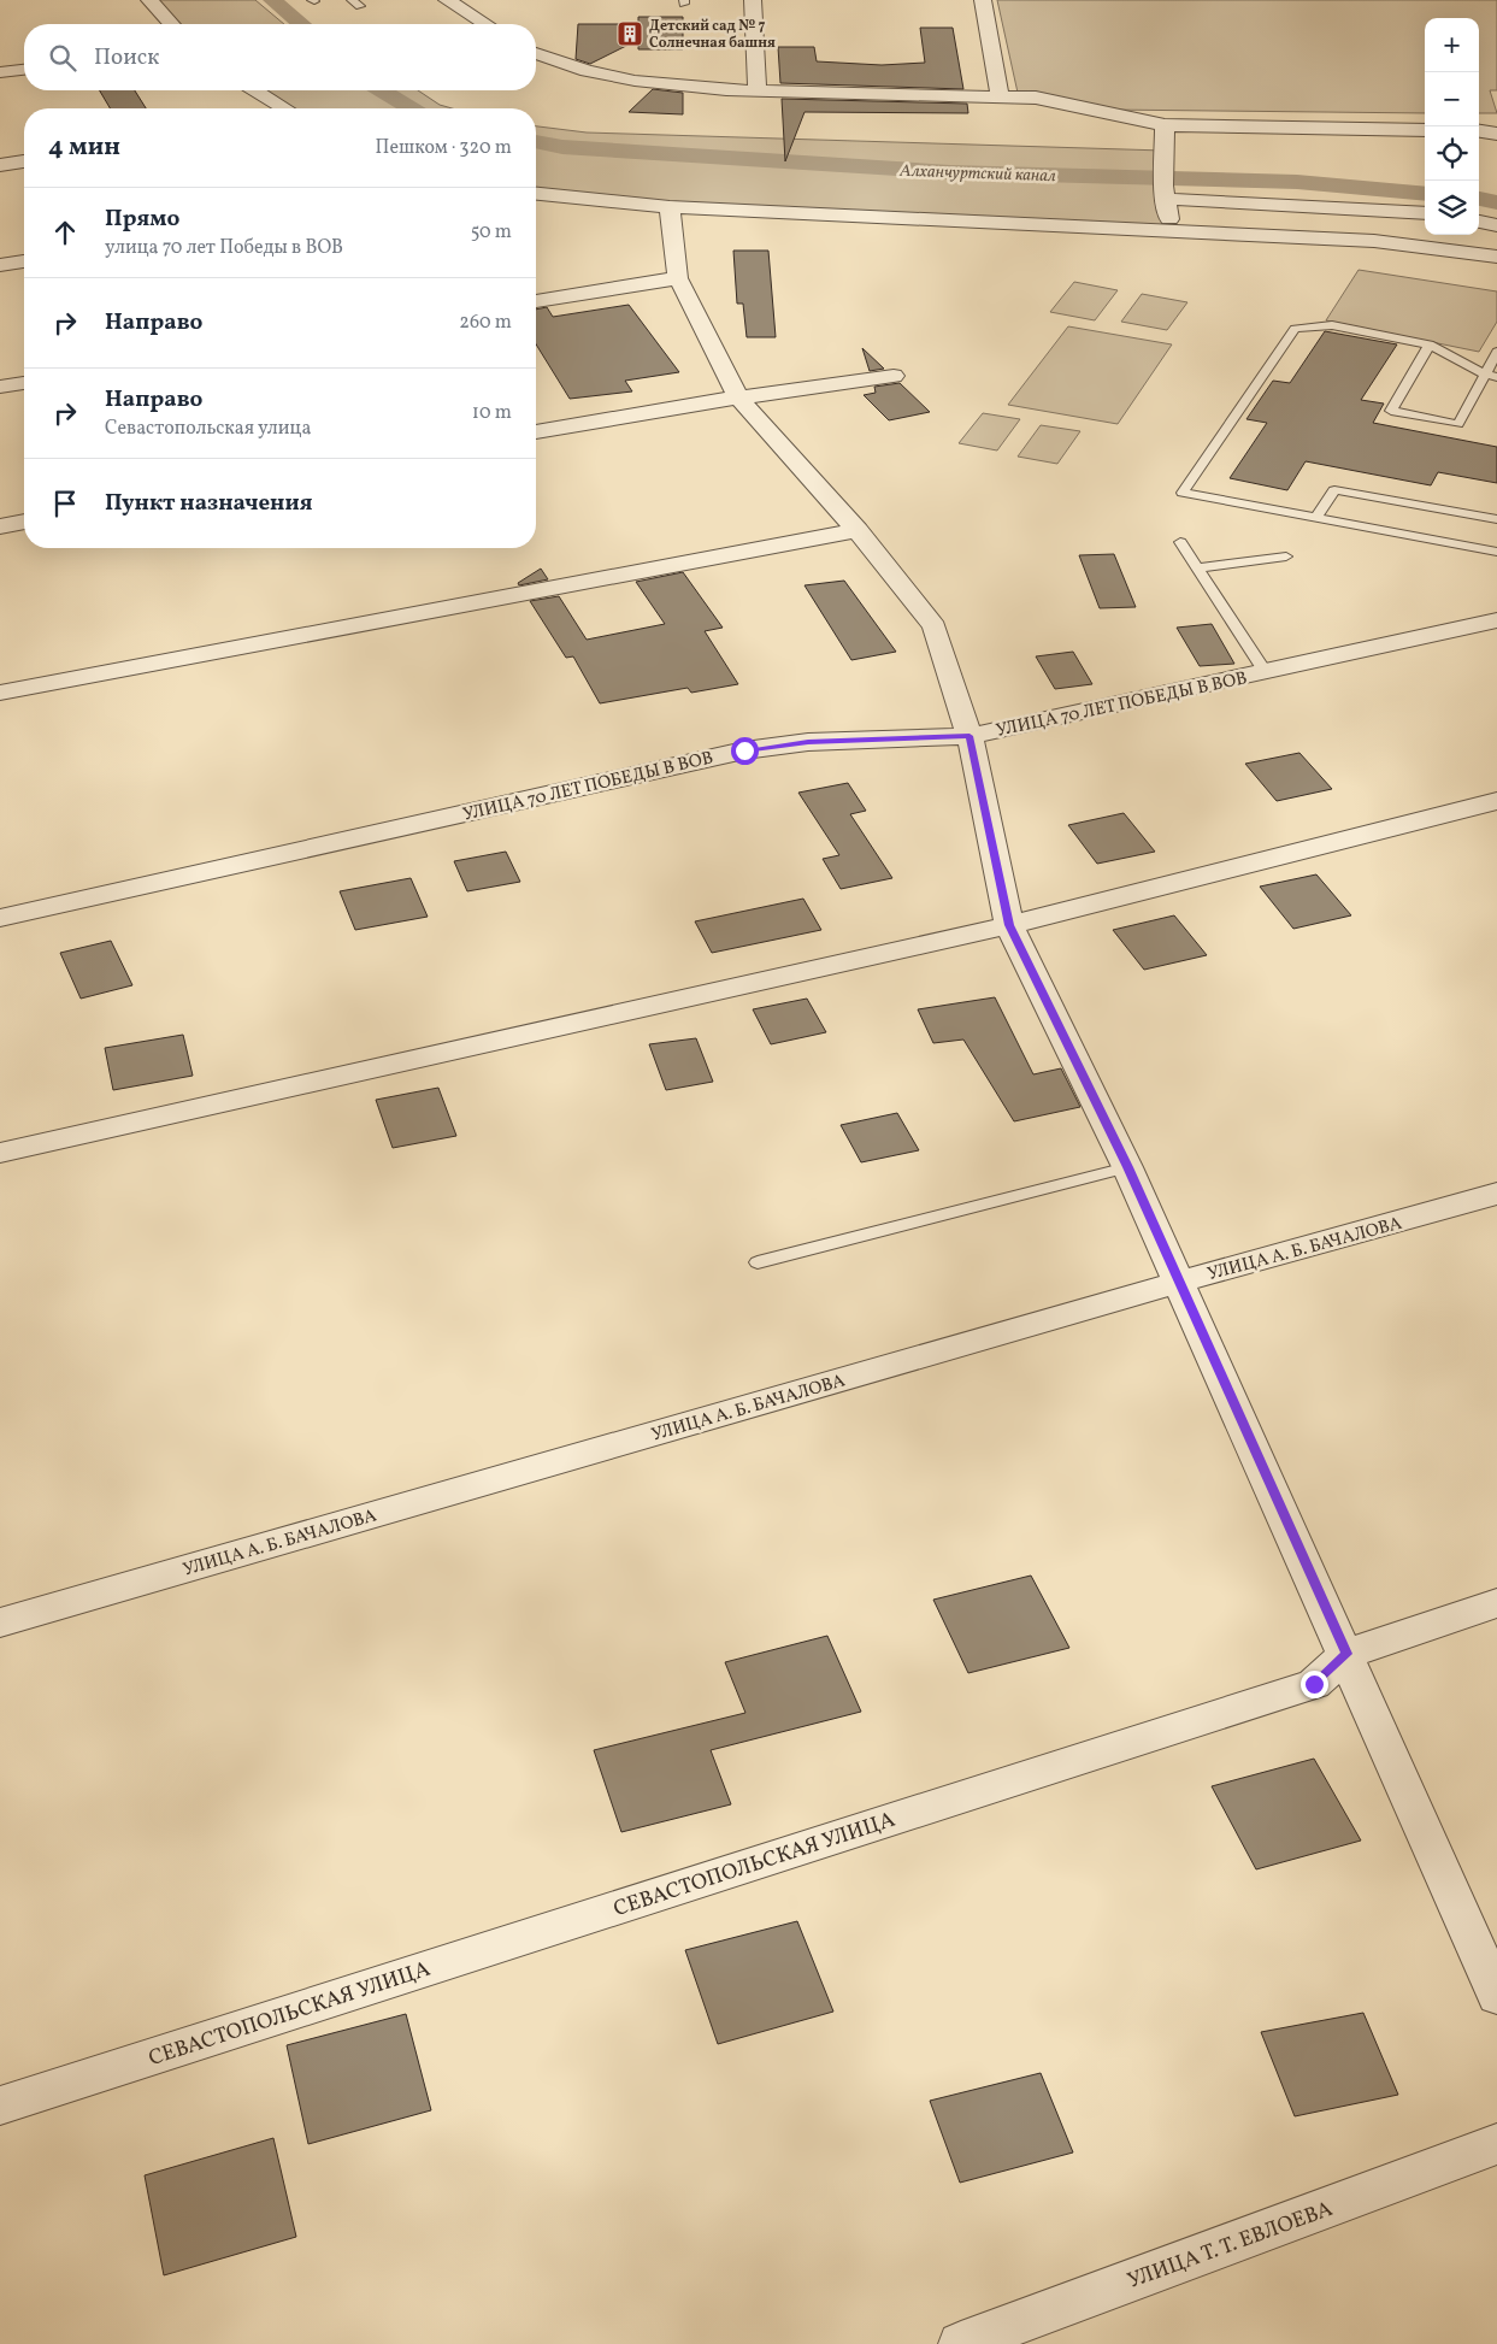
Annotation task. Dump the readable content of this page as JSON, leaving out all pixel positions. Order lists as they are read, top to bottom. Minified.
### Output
{"streets":{"street":["УЛИЦА 70 ЛЕТ ПОБЕДЫ В ВОВ","УЛИЦА А. Б. БАЧАЛОВА","СЕВАСТОПОЛЬСКАЯ УЛИЦА","УЛИЦА Т. Т. ЕВЛОЕВА"]},"water":["Алханчуртский канал"],"places":{"building":["Детский сад № 7 Солнечная башня"]},"page":{"map_buttons":["+","−"],"search":"Поиск","heading":["4 мин","Пешком · 320 m"],"list":[["Прямо","улица 70 лет Победы в ВОВ","50 m"],["Направо","260 m"],["Направо","Севастопольская улица","10 m"],"Пункт назначения"]}}
